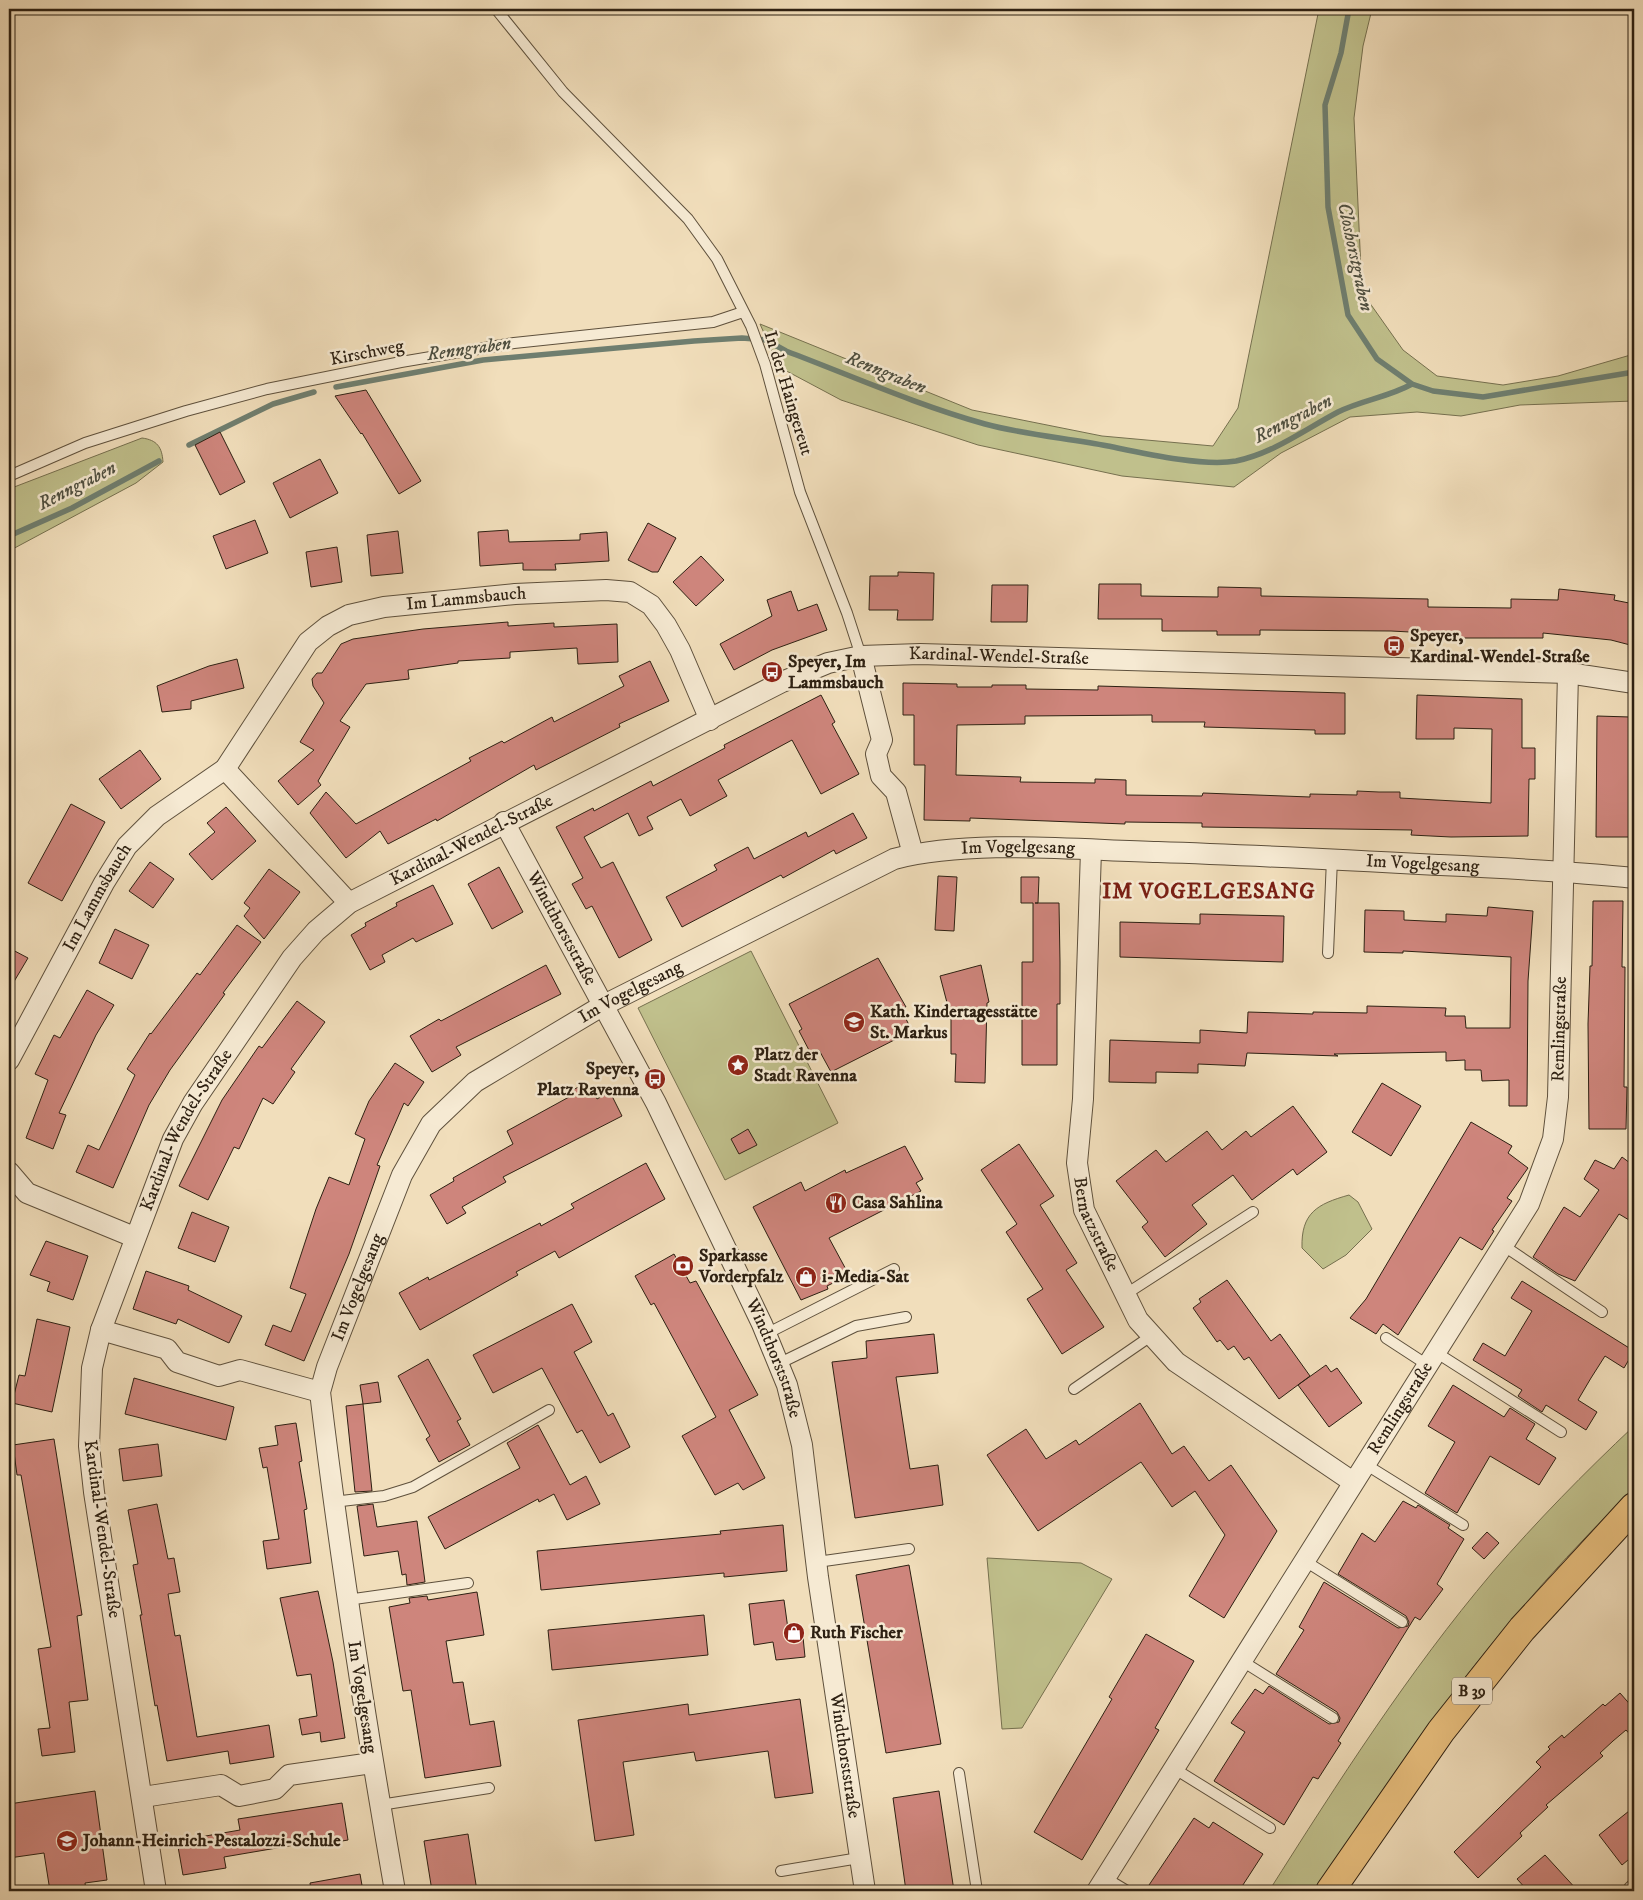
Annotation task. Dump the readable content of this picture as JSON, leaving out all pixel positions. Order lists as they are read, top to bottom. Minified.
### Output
{"streets":{"main road":["B 39"],"street":["Im Lammsbauch","Kardinal-Wendel-Straße","Im Vogelgesang","Windthorststraße","Remlingstraße","Bernatzstraße"],"lane":["Kirschweg","In der Haingereut"]},"crossings":[["Kirschweg","In der Haingereut"],["In der Haingereut","Kardinal-Wendel-Straße"],["Im Lammsbauch","Kardinal-Wendel-Straße"],["Kardinal-Wendel-Straße","Windthorststraße"],["Kardinal-Wendel-Straße","Remlingstraße"],["Im Vogelgesang","Windthorststraße"],["Im Vogelgesang","Remlingstraße"],["Im Vogelgesang","Bernatzstraße"],["Remlingstraße","Bernatzstraße"]],"districts":["IM VOGELGESANG"],"water":["Closhorstgraben","Renngraben"],"places":{"bus stop":["Speyer, Kardinal-Wendel-Straße","Speyer, Im Lammsbauch","Speyer, Platz Ravenna"],"school or university":["Kath. Kindertagesstätte St. Markus","Johann-Heinrich-Pestalozzi-Schule"],"place":["Platz der Stadt Ravenna"],"restaurant":["Casa Sahlina"],"bank":["Sparkasse Vorderpfalz"],"shop":["i-Media-Sat","Ruth Fischer"]}}
